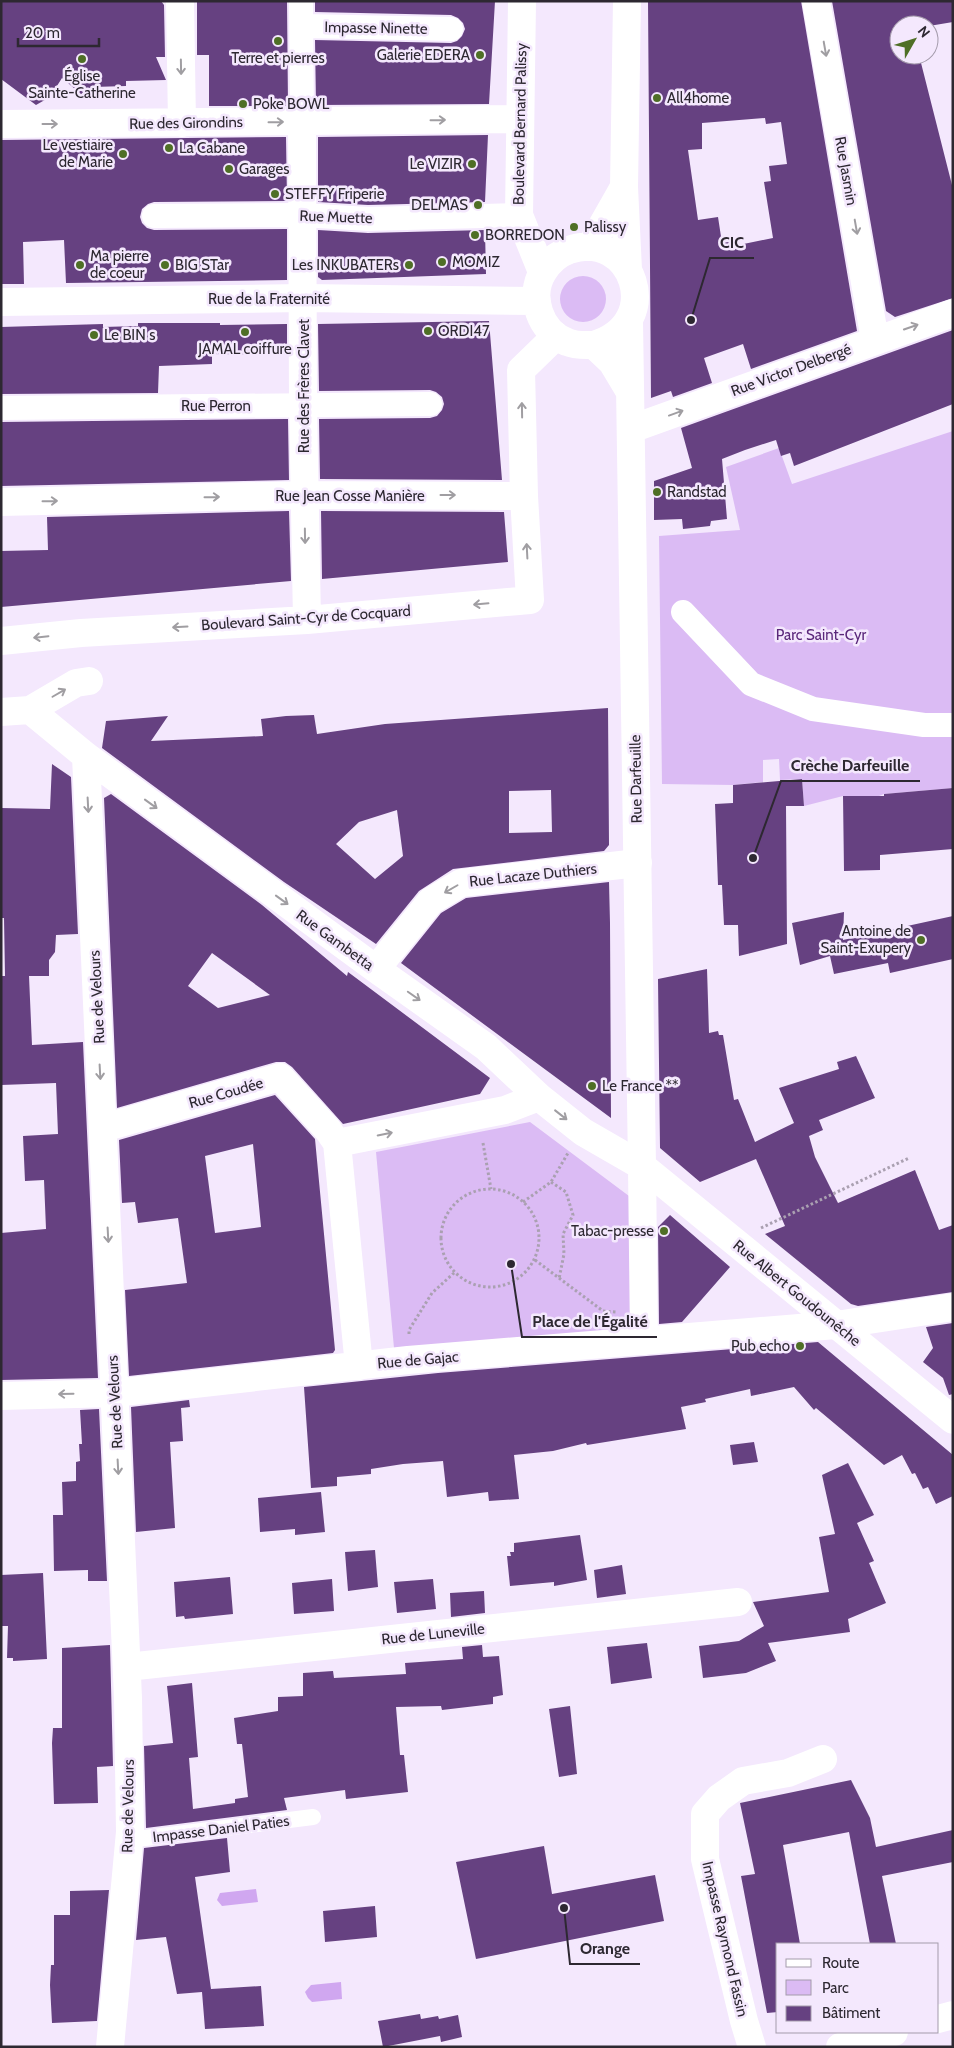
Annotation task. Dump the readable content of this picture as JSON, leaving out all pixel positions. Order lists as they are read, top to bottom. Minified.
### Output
{"streets":{"street":["Impasse Ninette","Rue des Girondins","Boulevard Bernard Palissy","Rue Jasmin","Rue Muette","Rue de la Fraternité","Rue Victor Delbergé","Rue des Frères Clavet","Rue Perron","Rue Jean Cosse Manière","Boulevard Saint-Cyr de Cocquard","Rue Darfeuille","Rue Lacaze Duthiers","Rue Gambetta","Rue de Velours","Rue Coudée","Rue Albert Goudounêche","Rue de Gajac","Rue de Luneville","Impasse Raymond Fassin"],"lane":["Impasse Daniel Paties"]},"crossings":[["Impasse Ninette","Rue des Frères Clavet"],["Rue des Girondins","Boulevard Bernard Palissy"],["Rue des Girondins","Rue des Frères Clavet"],["Boulevard Bernard Palissy","Rue Muette"],["Boulevard Bernard Palissy","Rue de la Fraternité"],["Boulevard Bernard Palissy","Rue Darfeuille"],["Rue Jasmin","Rue Victor Delbergé"],["Rue Muette","Rue des Frères Clavet"],["Rue de la Fraternité","Rue des Frères Clavet"],["Rue de la Fraternité","Rue Darfeuille"],["Rue Victor Delbergé","Rue Darfeuille"],["Rue des Frères Clavet","Rue Perron"],["Rue des Frères Clavet","Rue Jean Cosse Manière"],["Rue des Frères Clavet","Boulevard Saint-Cyr de Cocquard"],["Rue Jean Cosse Manière","Boulevard Saint-Cyr de Cocquard"],["Rue Darfeuille","Rue Lacaze Duthiers"],["Rue Darfeuille","Rue Gambetta"],["Rue Darfeuille","Rue Albert Goudounêche"],["Rue Darfeuille","Rue de Gajac"],["Rue Lacaze Duthiers","Rue Gambetta"],["Rue Gambetta","Rue de Velours"],["Rue Gambetta","Rue Albert Goudounêche"],["Rue de Velours","Rue Coudée"],["Rue de Velours","Rue de Gajac"],["Rue de Velours","Rue de Luneville"],["Rue de Velours","Impasse Daniel Paties"],["Rue Albert Goudounêche","Rue de Gajac"]],"one_way":["Rue des Girondins","Rue Victor Delbergé","Rue Jean Cosse Manière","Boulevard Saint-Cyr de Cocquard","Rue Lacaze Duthiers","Rue Gambetta","Rue de Velours"],"parks":["Parc Saint-Cyr"],"places":["Terre et pierres","Galerie EDERA","Église Sainte-Catherine","All4home","Poke BOWL","La Cabane","Le vestiaire de Marie","Le VIZIR","Garages","STEFFY Friperie","DELMAS","Palissy","BORREDON","MOMIZ","Ma pierre de coeur","BIG STar","Les INKUBATERs","CIC","ORDI47","JAMAL coiffure","Le BIN s","Randstad","Crèche Darfeuille","Antoine de Saint-Exupery","Le France **","Tabac-presse","Place de l'Égalité","Pub echo","Orange"],"legend":["Route","Parc","Bâtiment"],"scale_bar":"20 m","north":"top right"}
